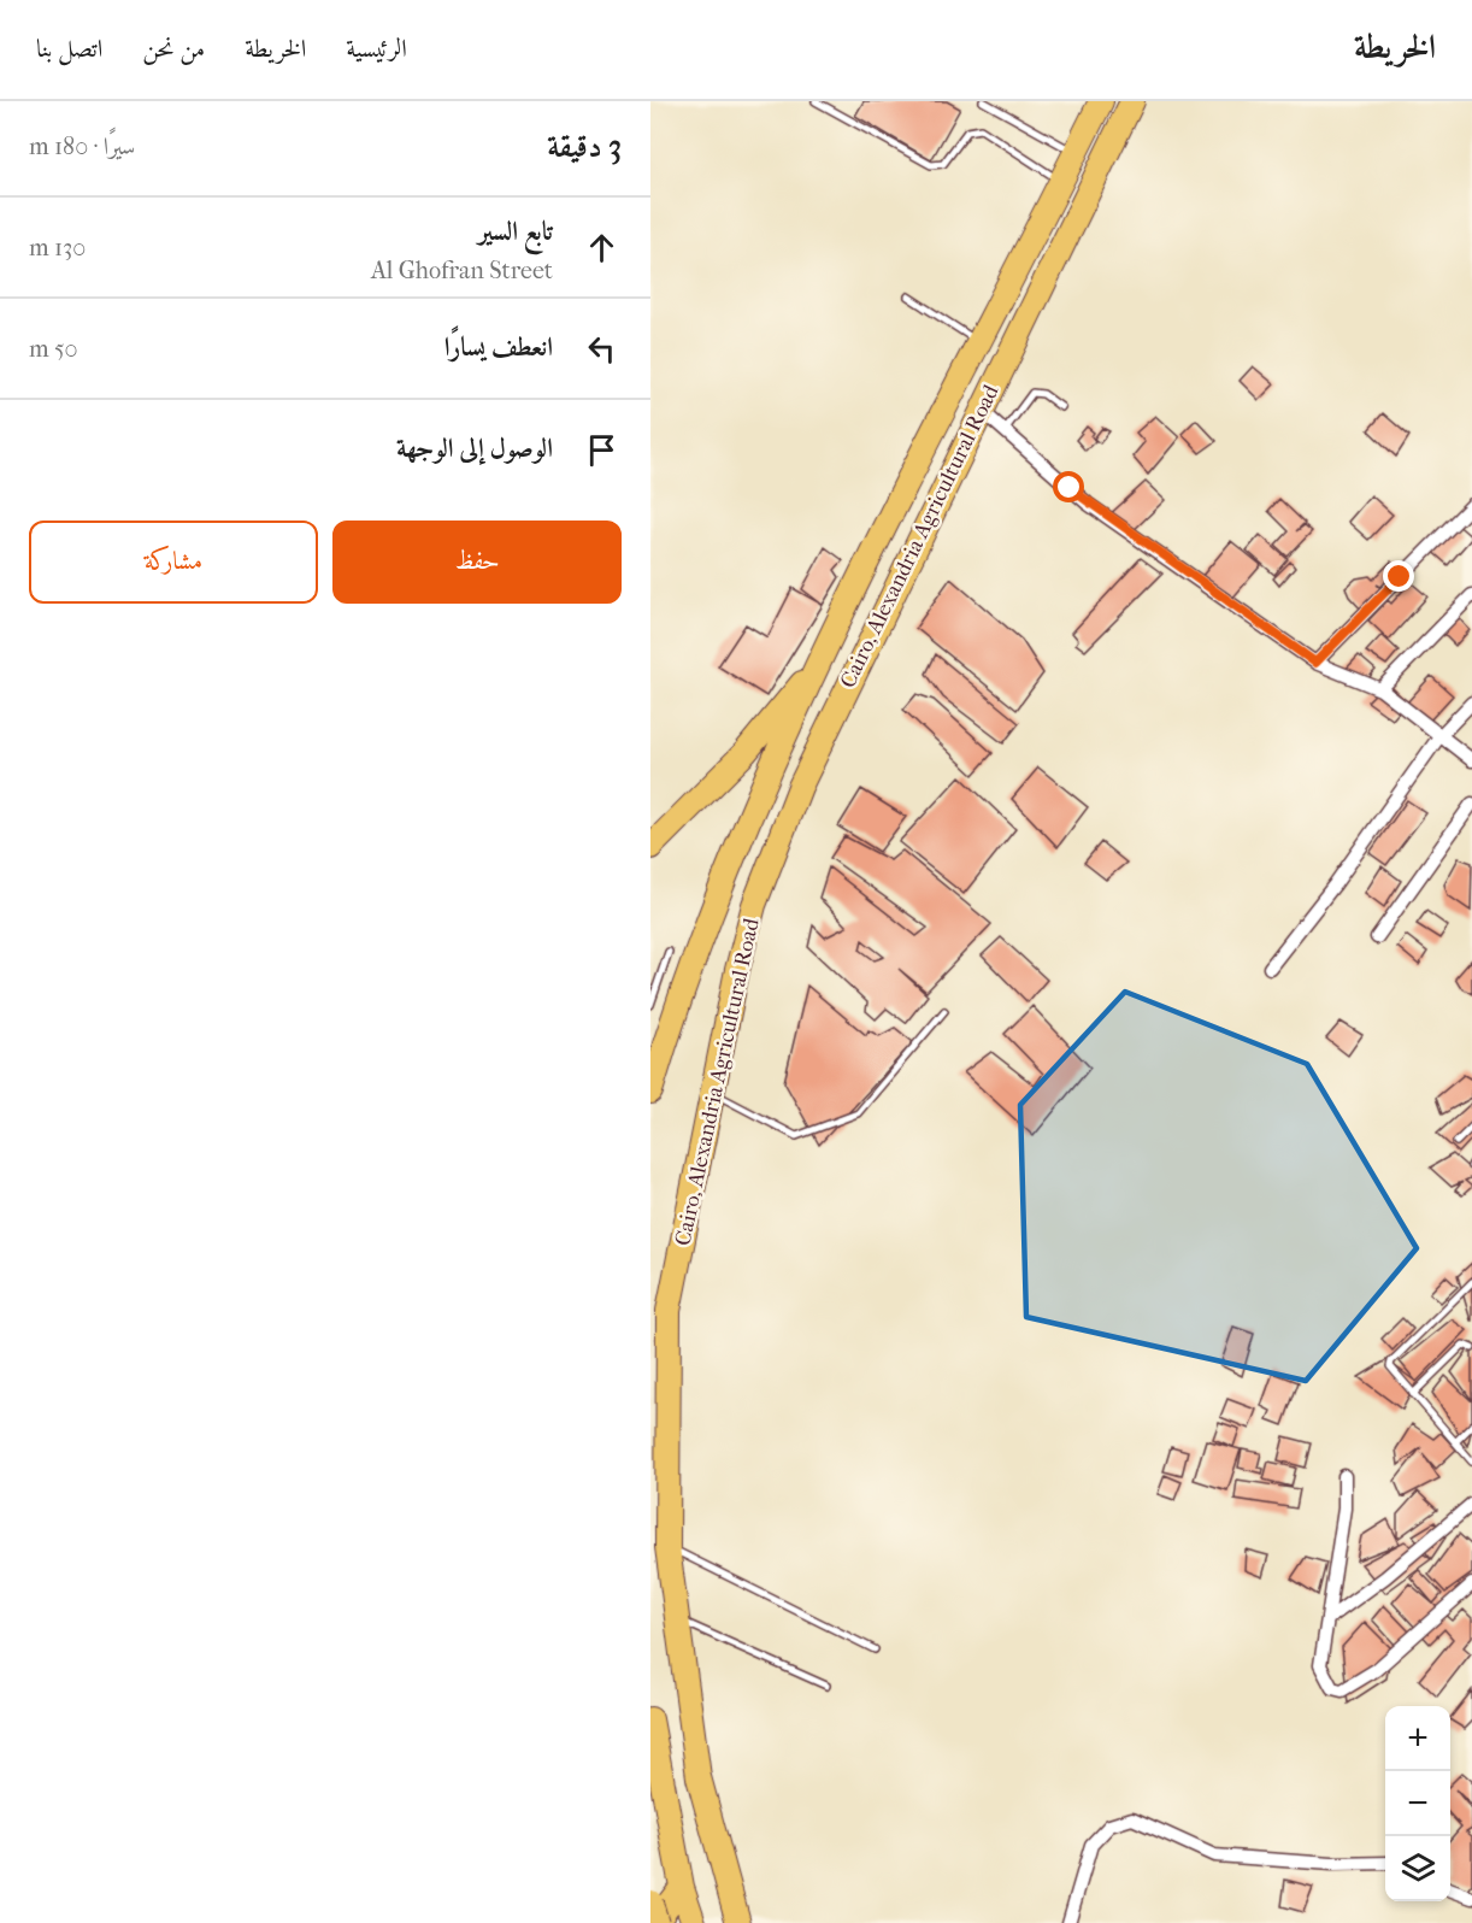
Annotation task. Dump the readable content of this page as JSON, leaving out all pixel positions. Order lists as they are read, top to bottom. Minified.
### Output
{"streets":{"highway":["Cairo, Alexandria Agricultural Road"]},"page":{"header":"الخريطة","nav":["الرئيسية","الخريطة","من نحن","اتصل بنا"],"heading":["3 دقيقة","سيرًا · 180 m"],"list":[["تابع السير","Al Ghofran Street","130 m"],["انعطف يسارًا","50 m"],"الوصول إلى الوجهة"],"buttons":["حفظ","مشاركة"],"map_buttons":["+","−"]}}
